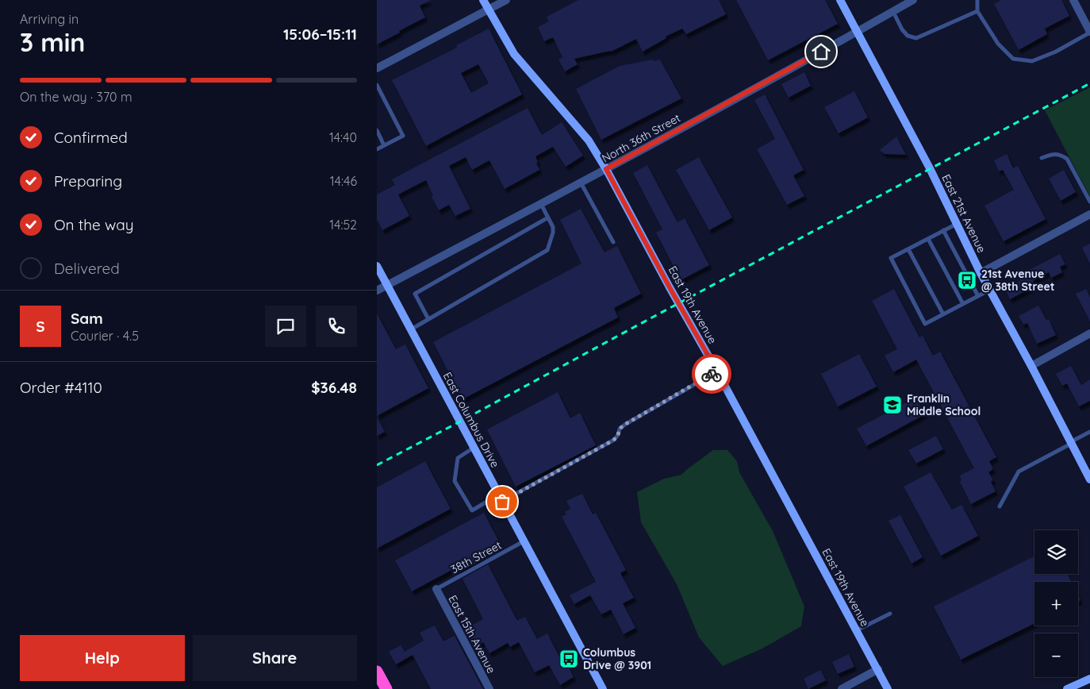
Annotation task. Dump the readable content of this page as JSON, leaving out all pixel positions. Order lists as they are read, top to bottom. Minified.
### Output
{"streets":{"main road":["East 21st Avenue","East 19th Avenue","East Columbus Drive"],"street":["North 36th Street","East 15th Avenue"],"lane":["38th Street"]},"crossings":[["North 36th Street","East 21st Avenue"],["North 36th Street","East 19th Avenue"],["North 36th Street","East Columbus Drive"],["East Columbus Drive","38th Street"],["38th Street","East 15th Avenue"]],"places":{"bus stop":["21st Avenue @ 38th Street","Columbus Drive @ 3901"],"school or university":["Franklin Middle School"]},"page":{"heading":["3 min","Arriving in","15:06–15:11"],"panel":["Sam","Courier · 4.5","Order #4110","$36.48"],"bar":"On the way · 370 m","list":[["Confirmed","14:40"],["Preparing","14:46"],["On the way","14:52"],"Delivered"],"round":"S","map_buttons":["+","−"],"buttons":["Help","Share"]}}
